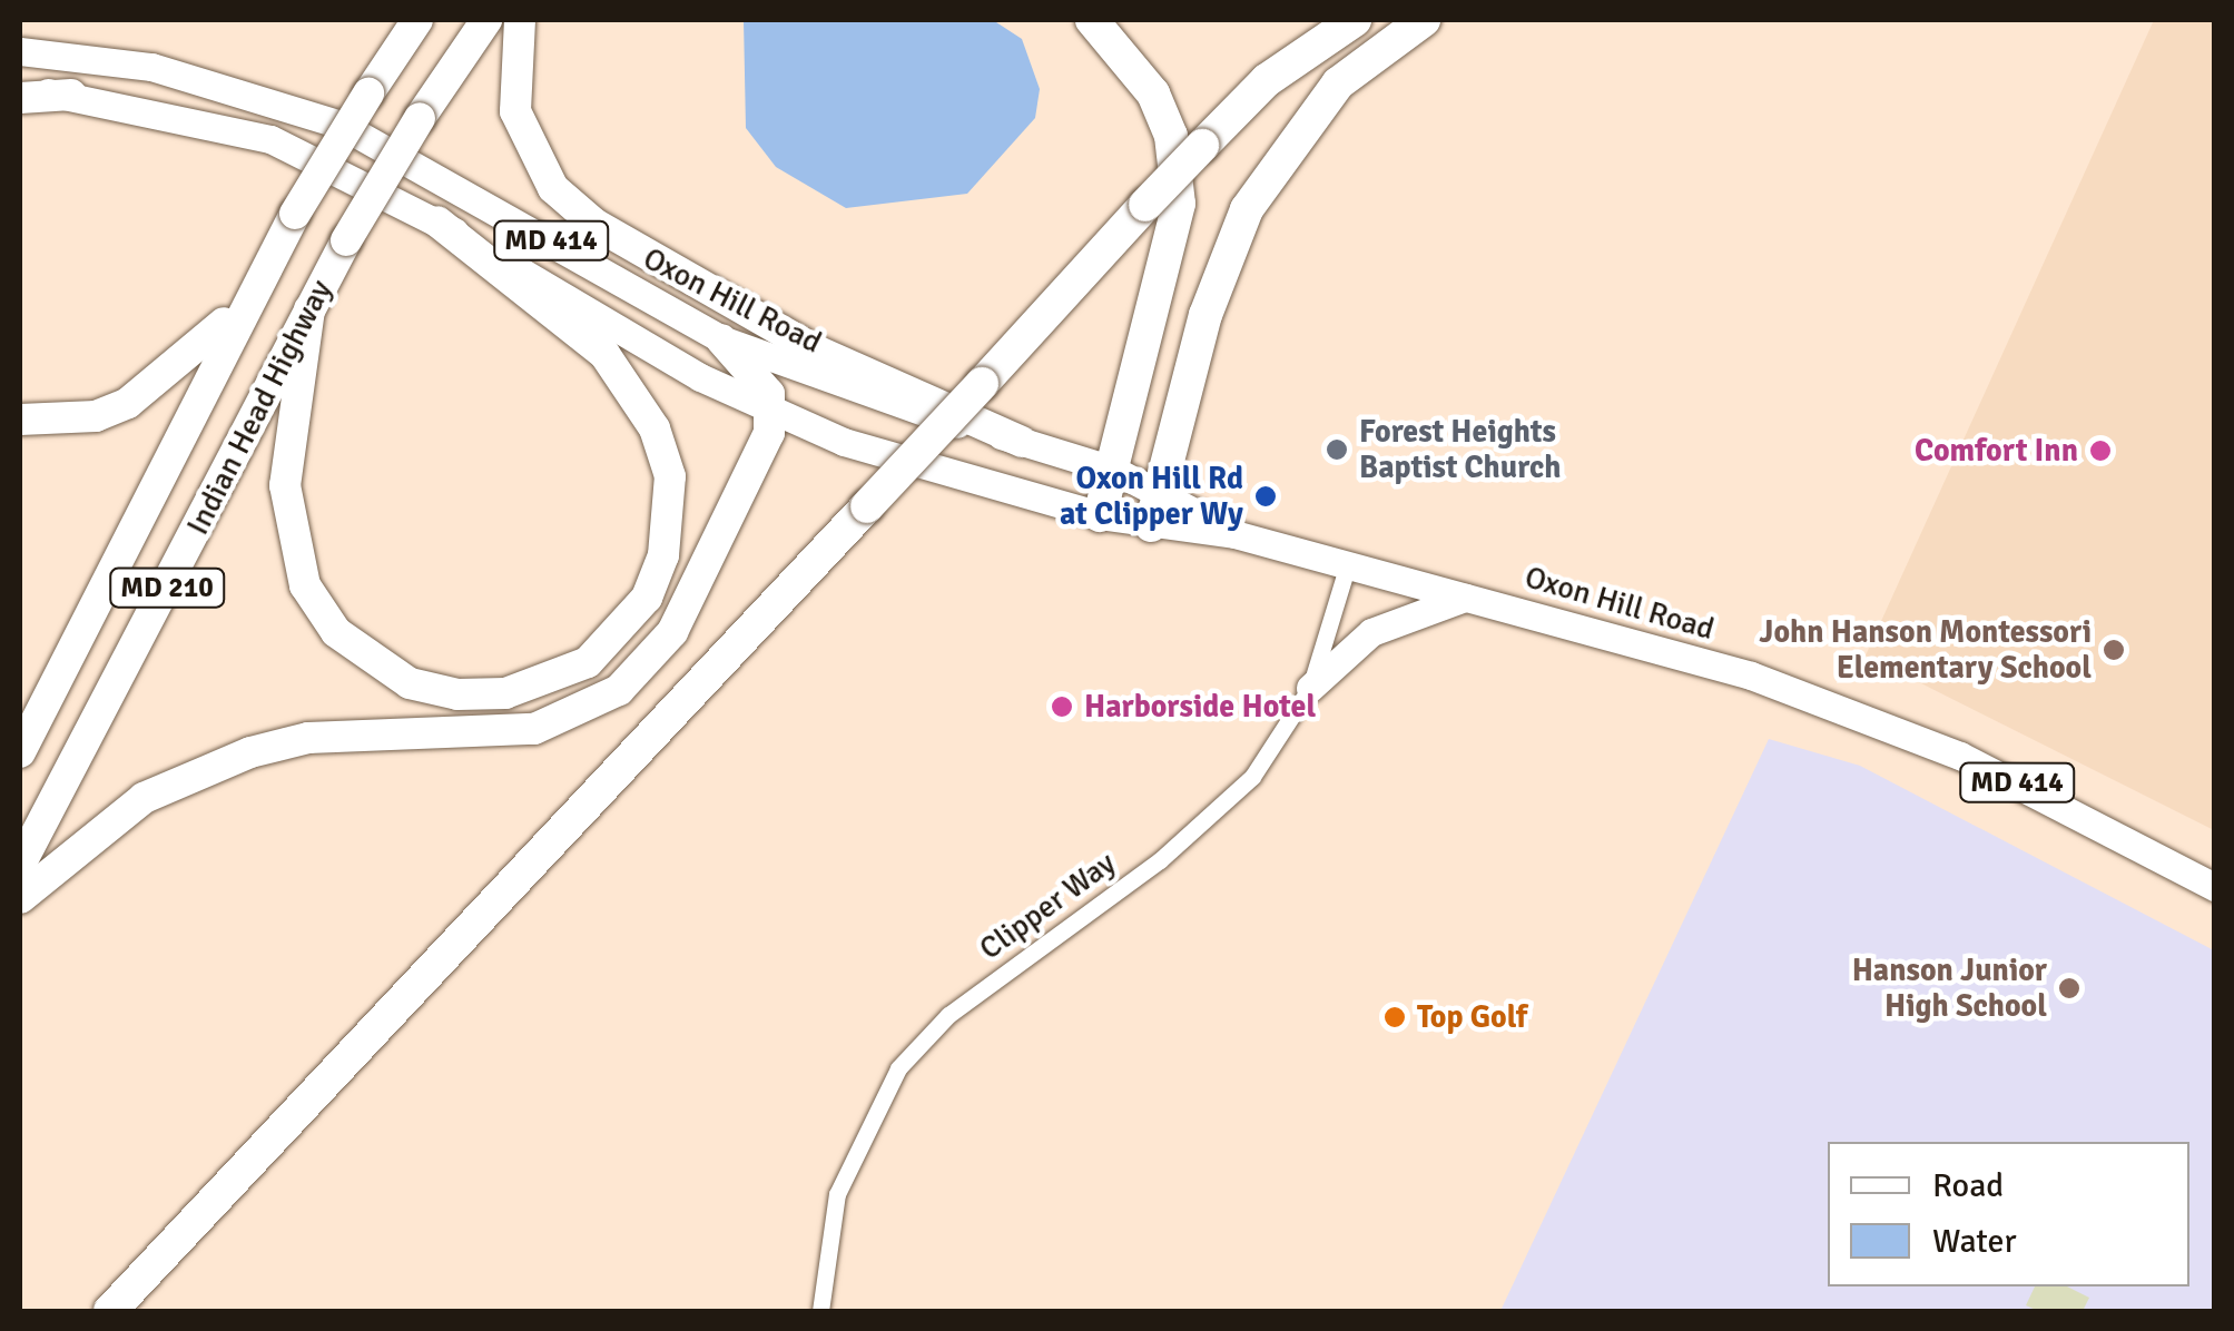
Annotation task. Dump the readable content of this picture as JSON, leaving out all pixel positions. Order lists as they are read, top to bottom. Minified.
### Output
{"streets":{"highway":["Indian Head Highway","MD 210"],"main road":["MD 414","Oxon Hill Road"],"street":["Clipper Way"]},"crossings":[["Oxon Hill Road","Clipper Way"]],"places":["Forest Heights Baptist Church","Comfort Inn","Oxon Hill Rd at Clipper Wy","John Hanson Montessori Elementary School","Harborside Hotel","Hanson Junior High School","Top Golf"],"legend":["Road","Water"]}
